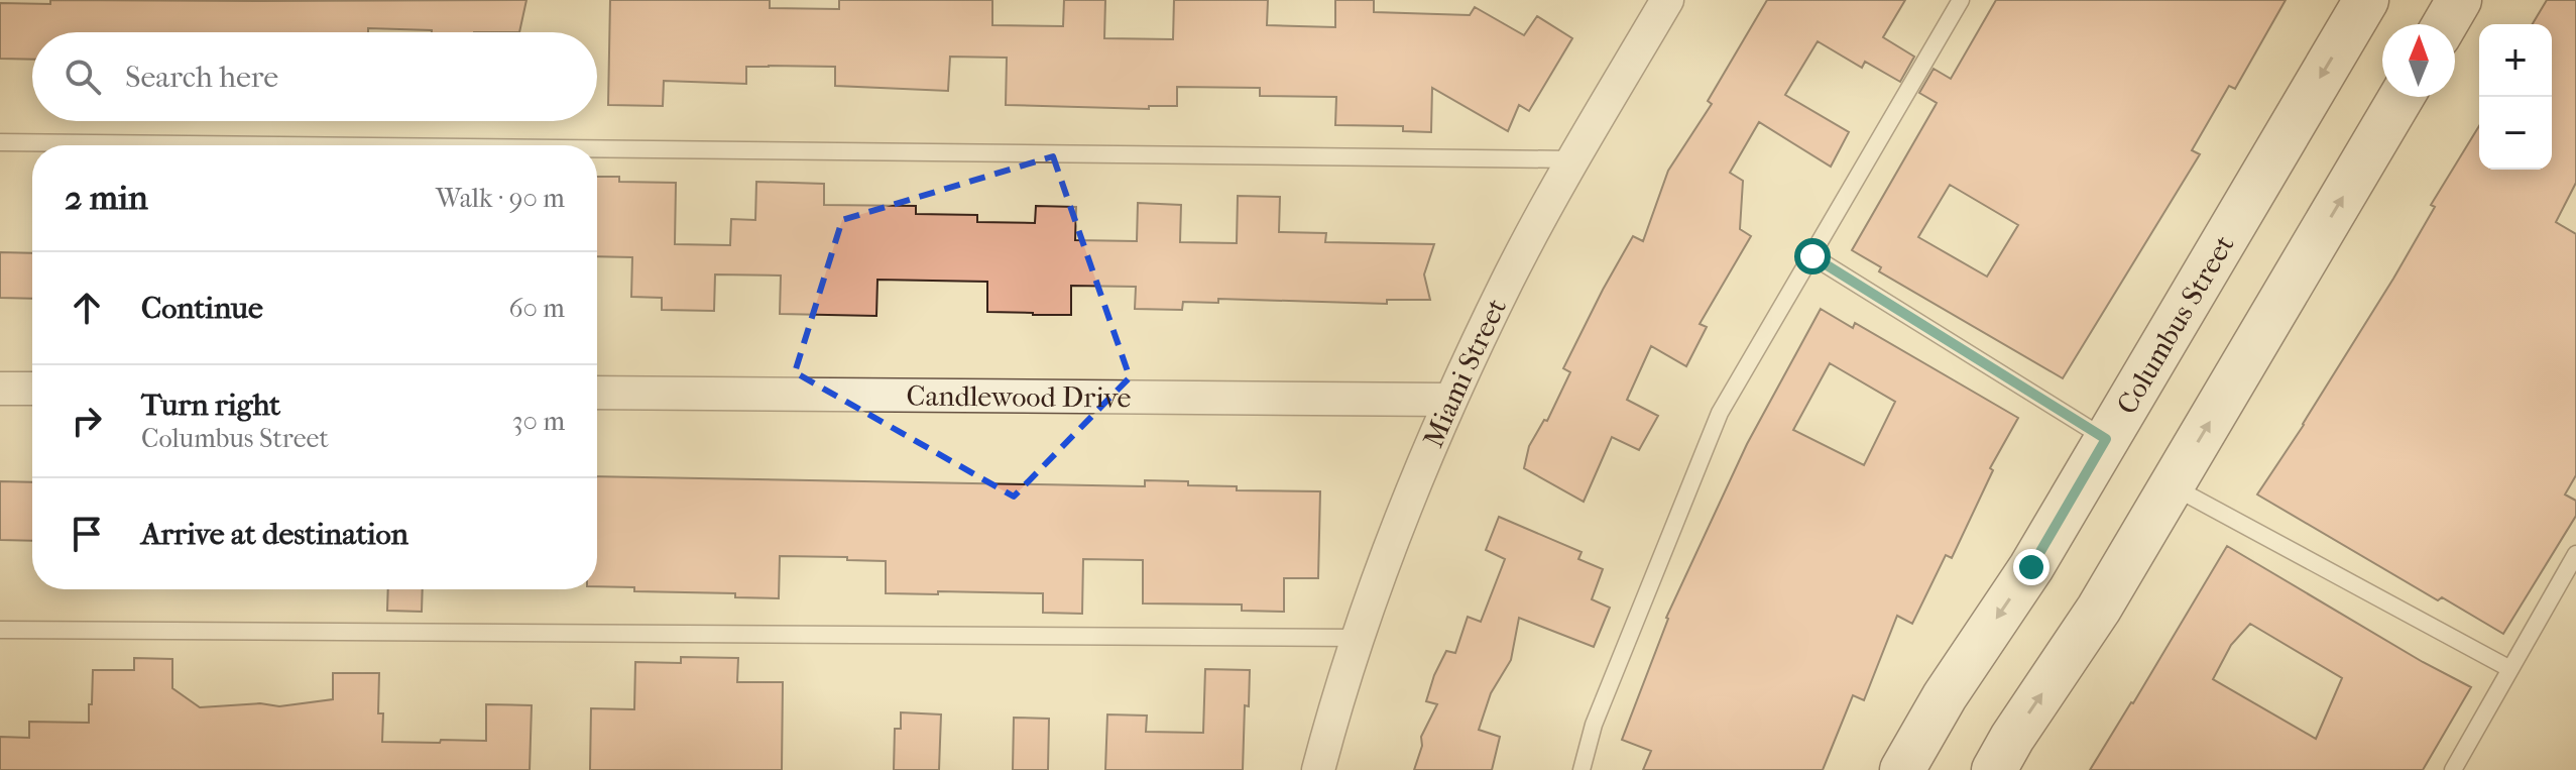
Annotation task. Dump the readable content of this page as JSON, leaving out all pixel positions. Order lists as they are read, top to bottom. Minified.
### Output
{"streets":{"main road":["Columbus Street"],"street":["Miami Street","Candlewood Drive"]},"crossings":[["Miami Street","Candlewood Drive"]],"north":"top","page":{"map_buttons":["+","−"],"search":"Search here","heading":["2 min","Walk · 90 m"],"list":[["Continue","60 m"],["Turn right","Columbus Street","30 m"],"Arrive at destination"]}}
